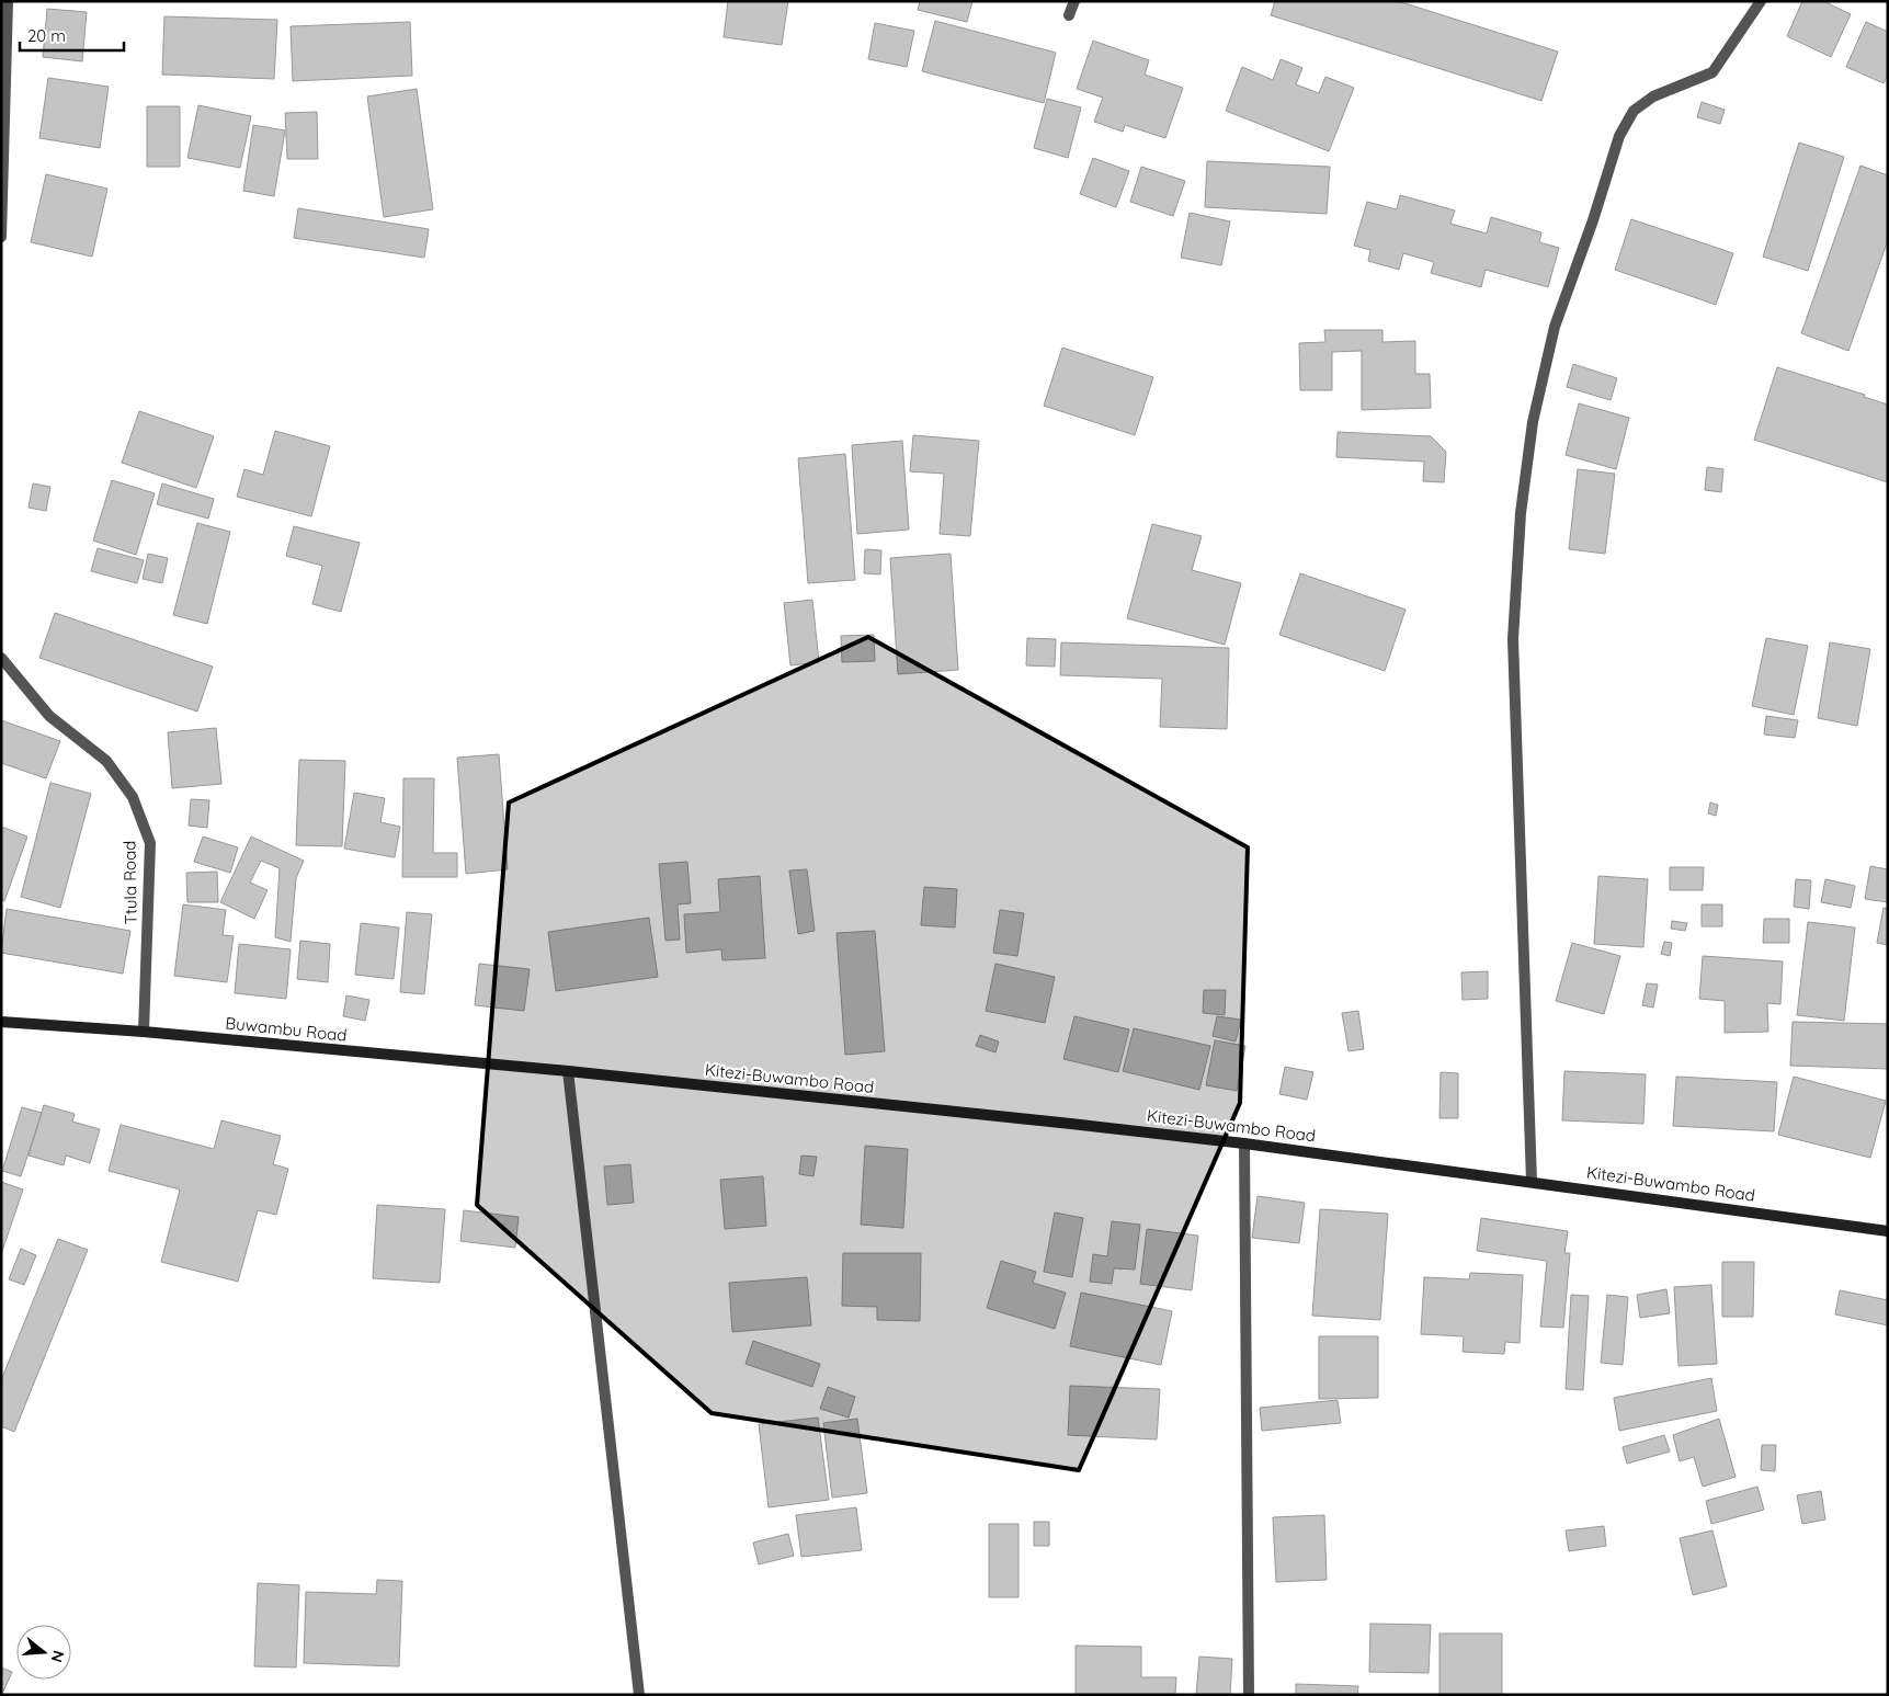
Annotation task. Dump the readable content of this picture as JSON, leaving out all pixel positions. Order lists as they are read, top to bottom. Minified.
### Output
{"streets":{"street":["Ttula Road","Buwambu Road","Kitezi-Buwambo Road"]},"crossings":[["Ttula Road","Buwambu Road"],["Buwambu Road","Kitezi-Buwambo Road"]],"scale_bar":"20 m","north":"right"}
